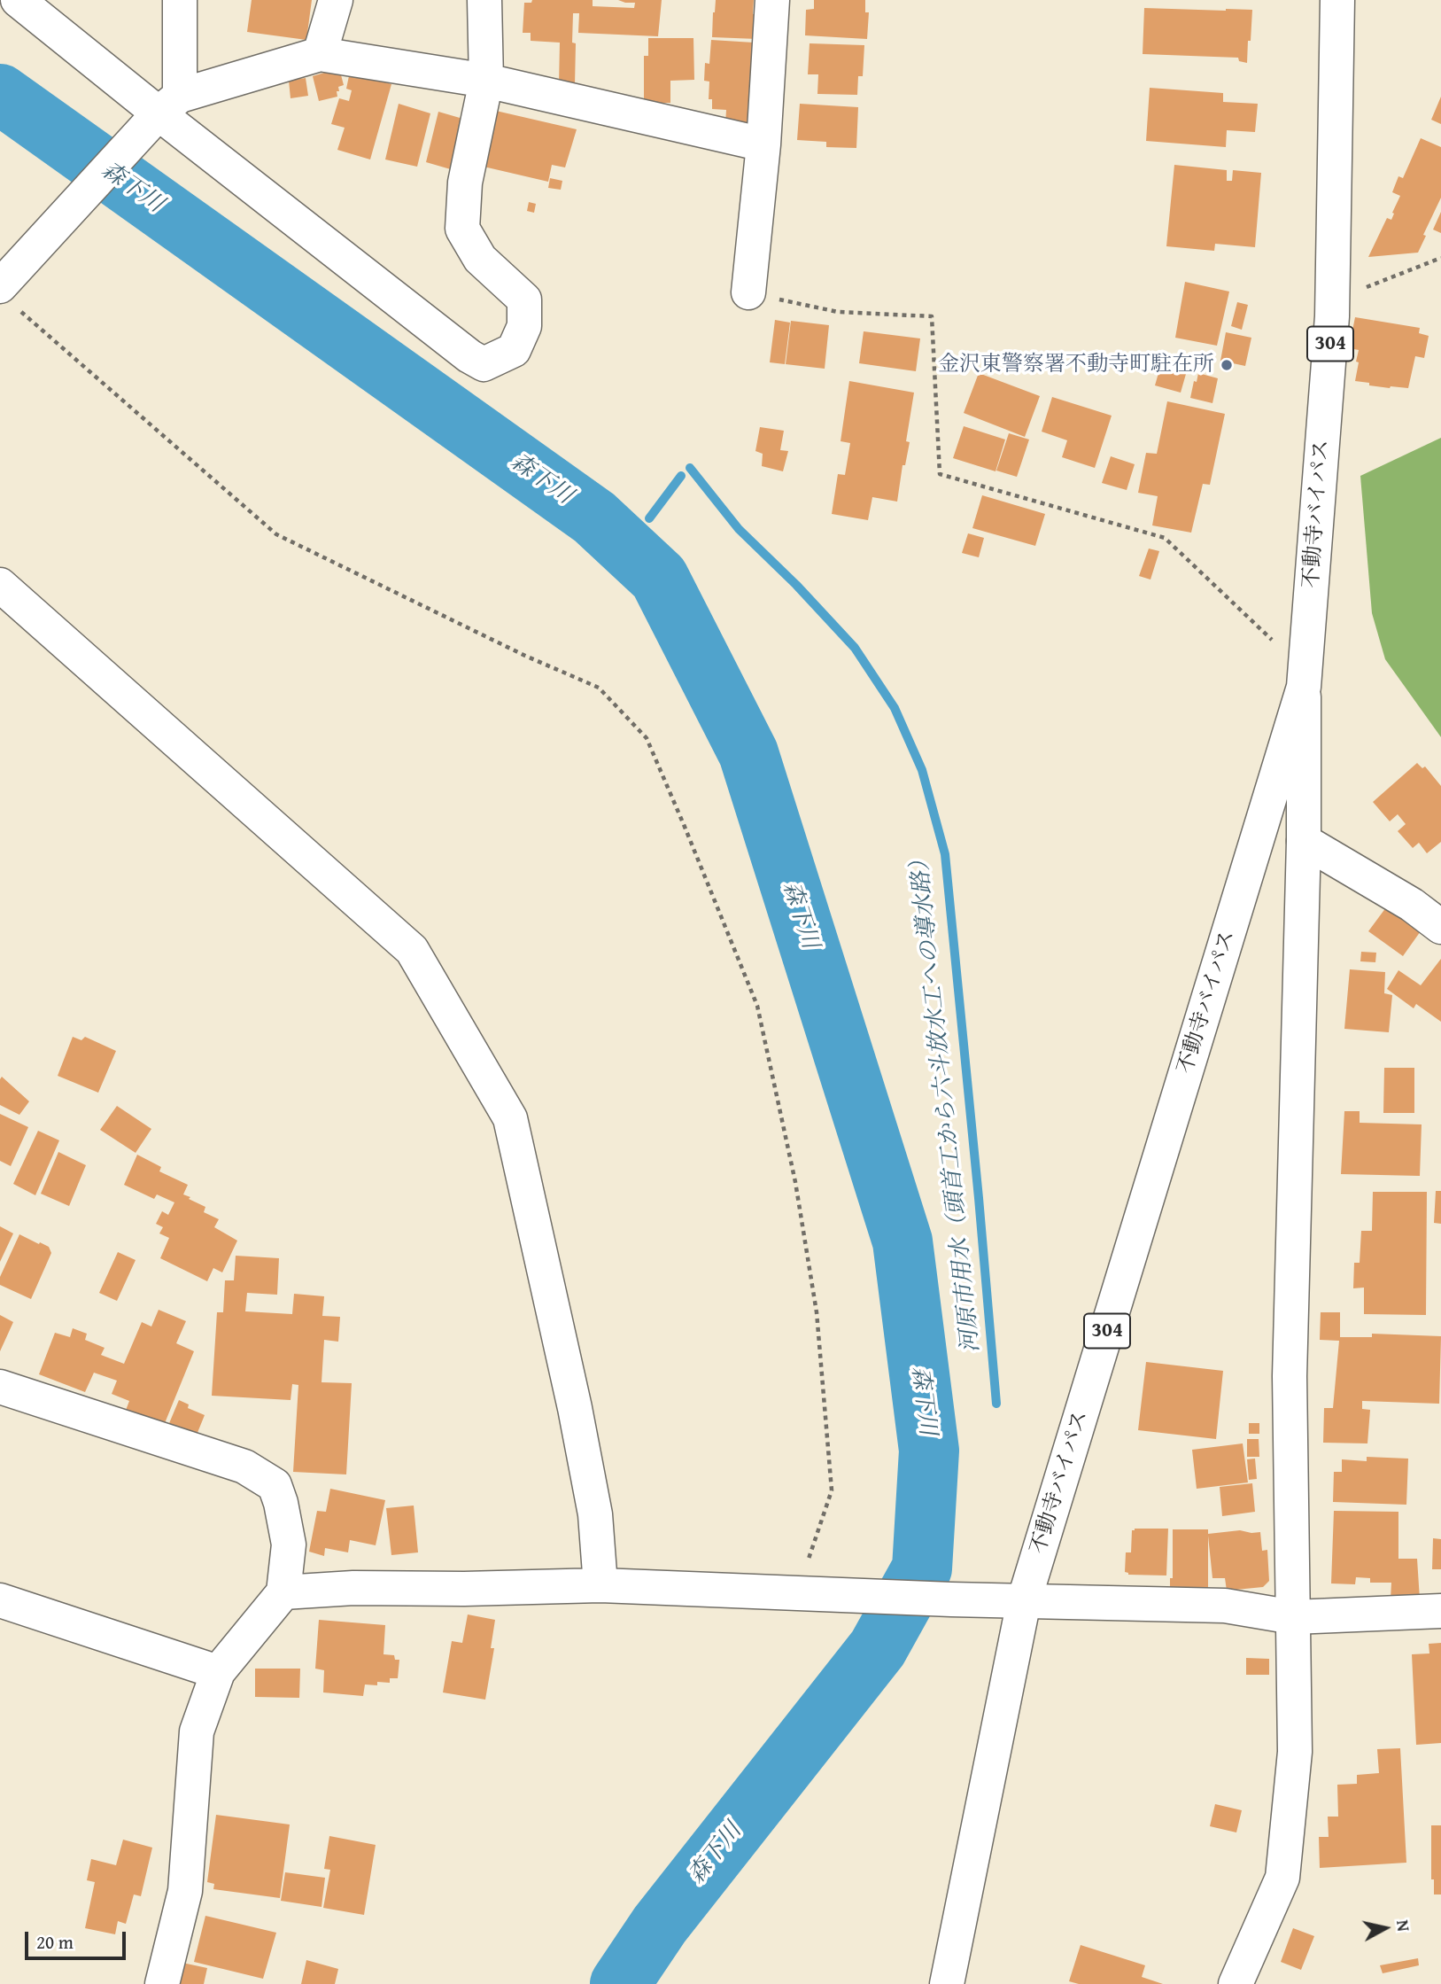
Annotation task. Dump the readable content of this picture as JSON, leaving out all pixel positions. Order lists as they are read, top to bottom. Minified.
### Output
{"streets":{"main road":["304","不動寺バイパス"]},"water":["森下川","河原市用水（頭首工から六斗放水工への導水路）"],"places":["金沢東警察署不動寺町駐在所"],"scale_bar":"20 m","north":"right"}
